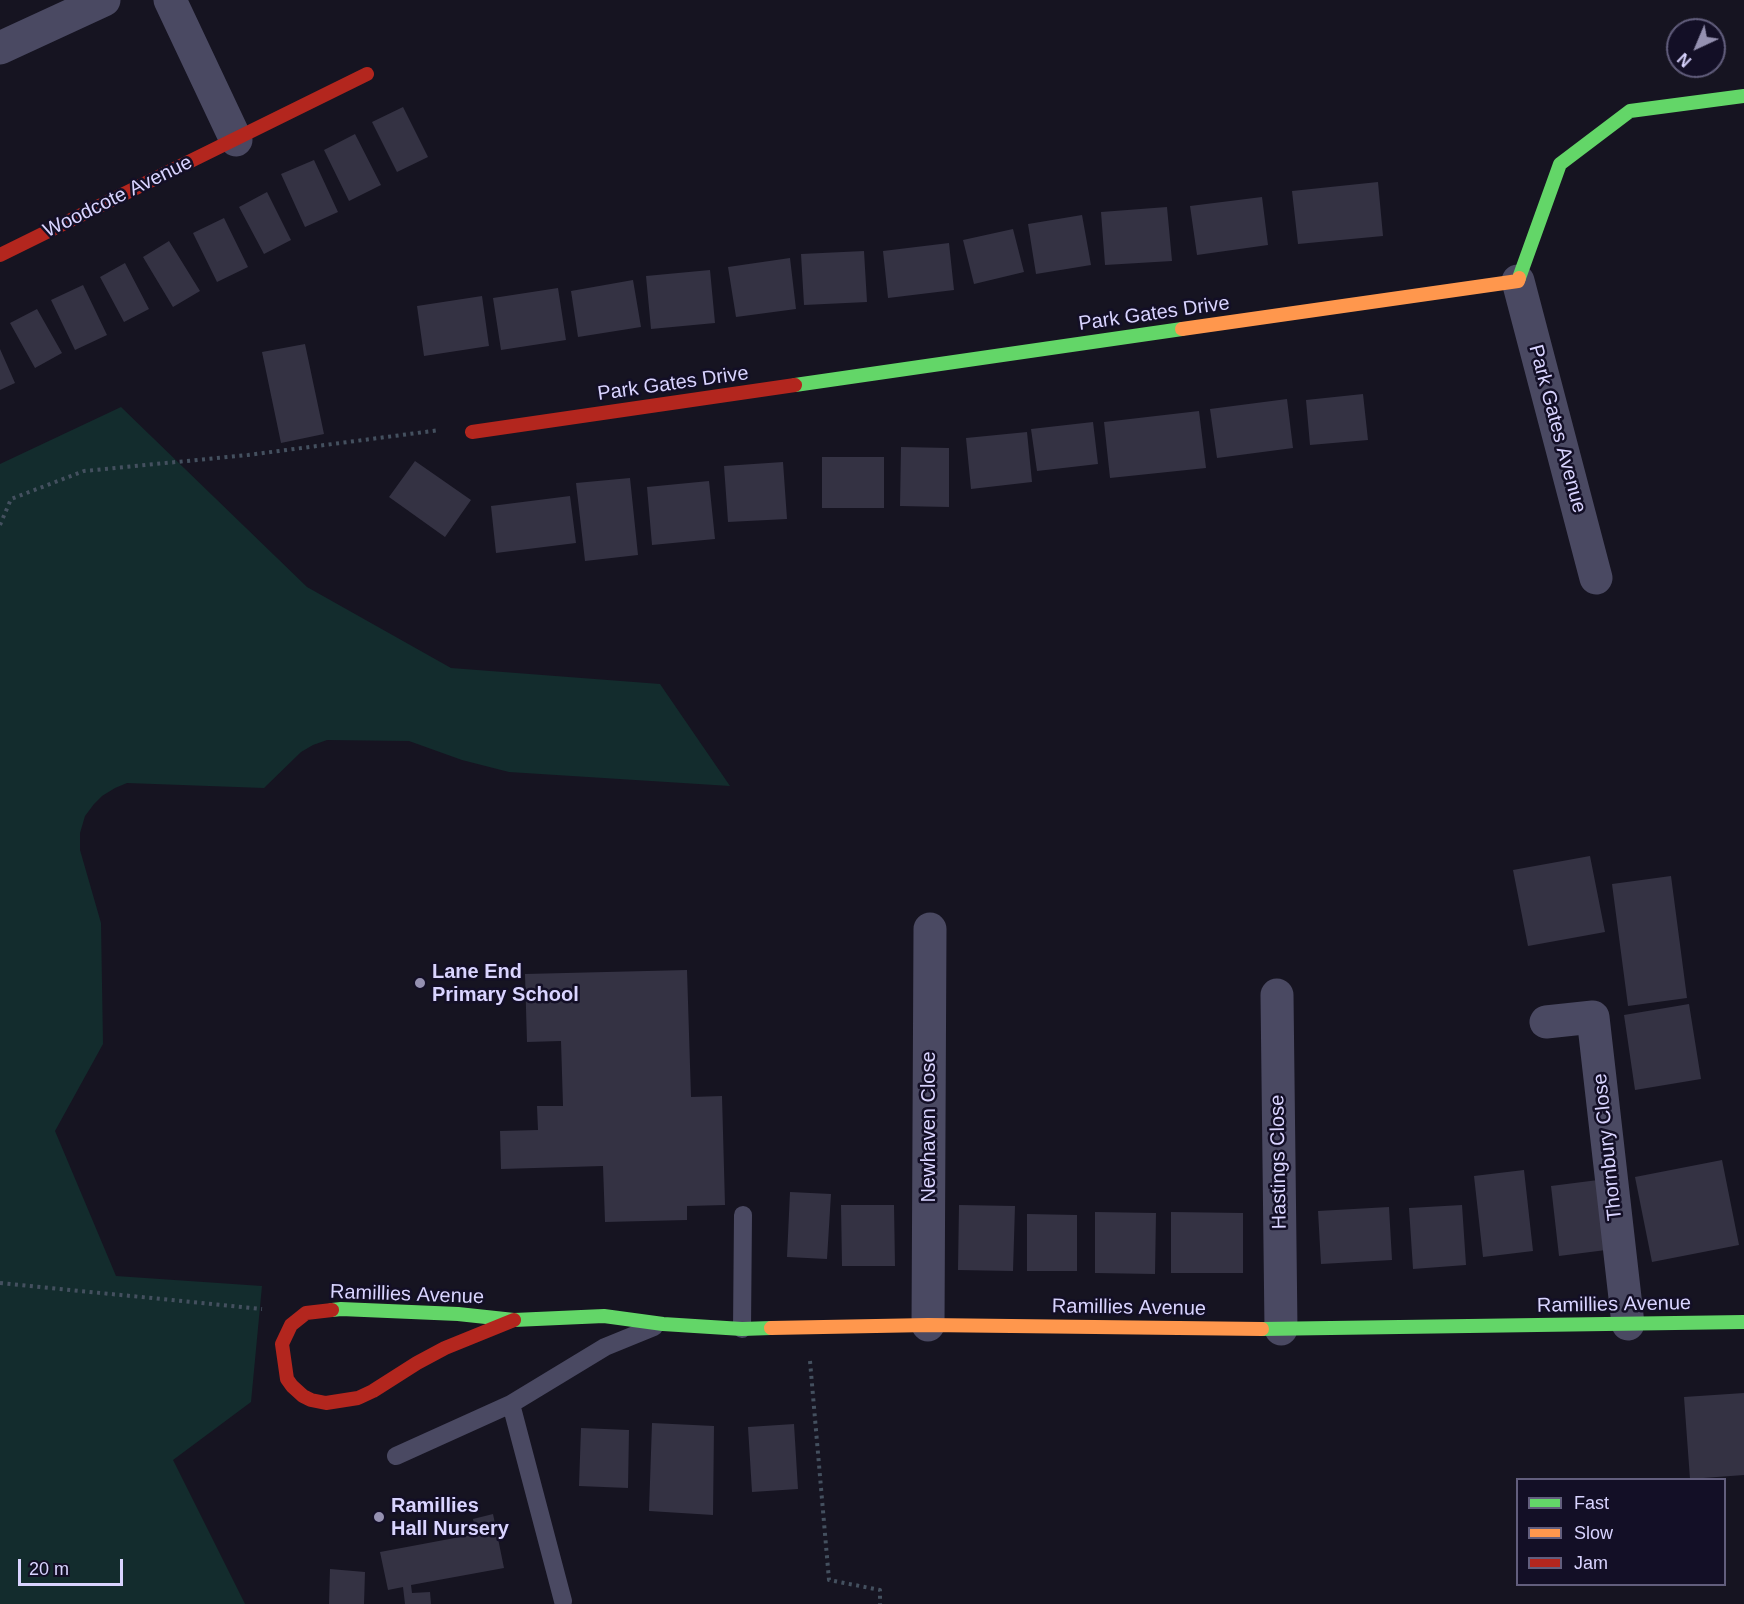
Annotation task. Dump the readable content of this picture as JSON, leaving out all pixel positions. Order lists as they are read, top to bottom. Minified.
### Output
{"streets":{"street":["Woodcote Avenue","Park Gates Drive","Park Gates Avenue","Newhaven Close","Thornbury Close","Hastings Close","Ramillies Avenue"]},"crossings":[["Park Gates Drive","Park Gates Avenue"],["Newhaven Close","Ramillies Avenue"],["Thornbury Close","Ramillies Avenue"],["Hastings Close","Ramillies Avenue"]],"places":["Lane End Primary School","Ramillies Hall Nursery"],"legend":["Fast","Slow","Jam"],"scale_bar":"20 m","north":"bottom left"}
